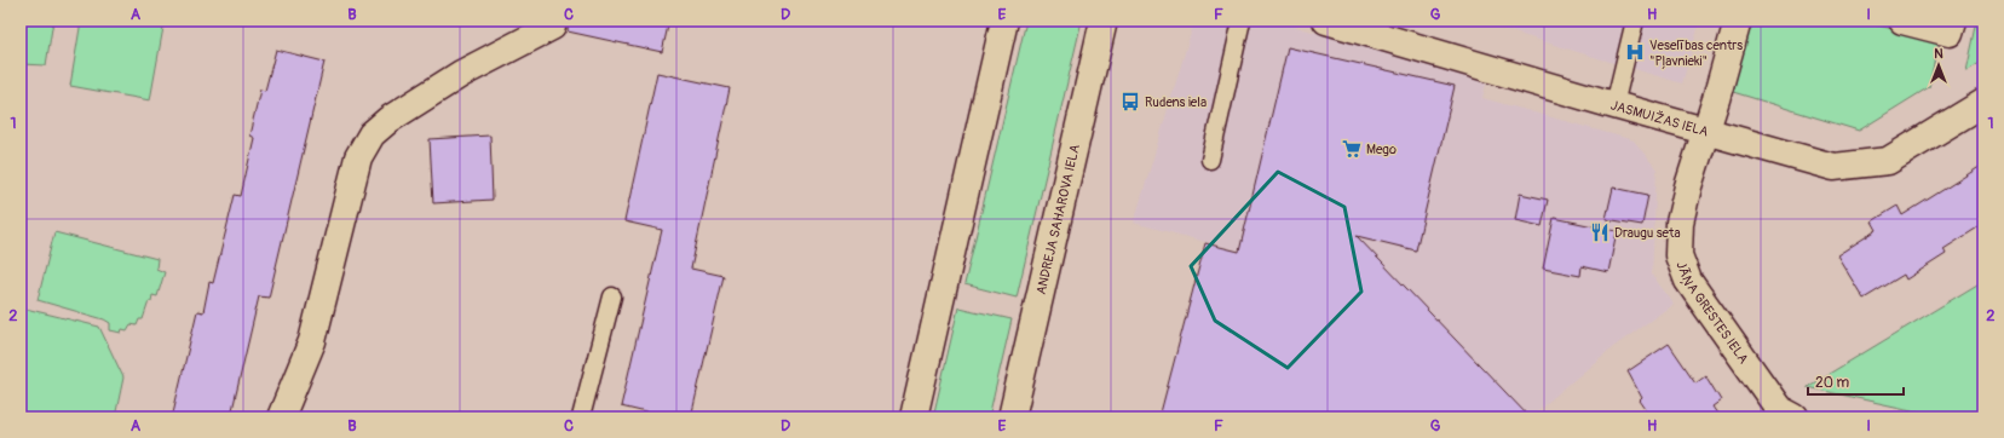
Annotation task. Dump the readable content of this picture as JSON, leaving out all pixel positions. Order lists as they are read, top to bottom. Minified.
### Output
{"streets":{"street":["JASMUIŽAS IELA","ANDREJA SAHAROVA IELA","JĀŅA GRESTES IELA"]},"crossings":[["JASMUIŽAS IELA","JĀŅA GRESTES IELA"]],"places":{"hospital":["Veselības centrs \"Pļavnieki\""],"bus stop":["Rudens iela"],"supermarket":["Mego"],"restaurant":["Draugu seta"]},"scale_bar":"20 m","north":"top","grid":{"columns":["A","B","C","D","E","F","G","H","I"],"rows":["1","2"]}}
